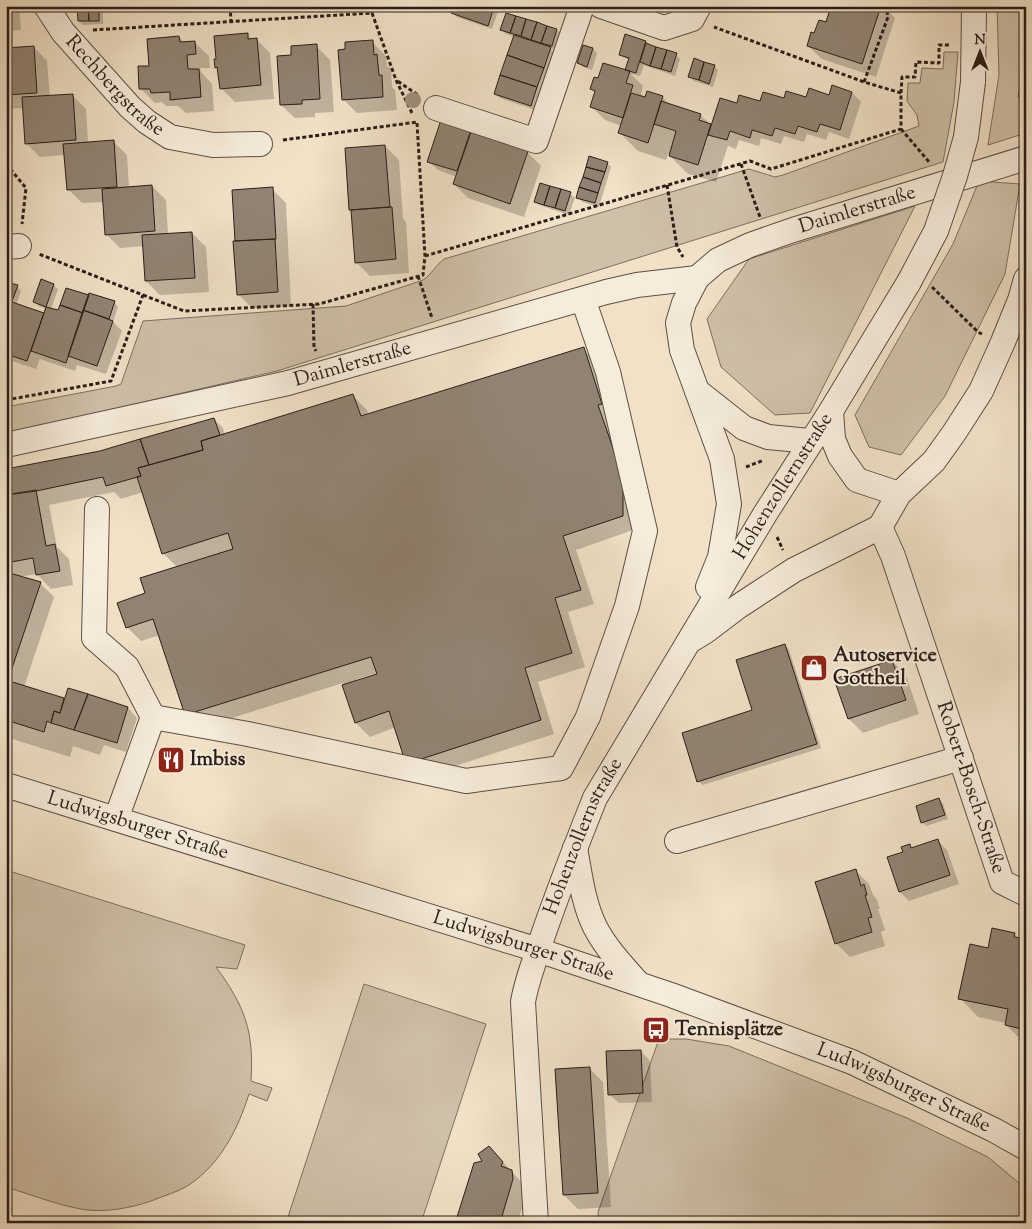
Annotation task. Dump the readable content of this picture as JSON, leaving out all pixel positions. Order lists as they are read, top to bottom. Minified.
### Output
{"streets":{"street":["Rechbergstraße","Daimlerstraße","Hohenzollernstraße","Robert-Bosch-Straße","Ludwigsburger Straße"]},"crossings":[["Daimlerstraße","Hohenzollernstraße"],["Hohenzollernstraße","Ludwigsburger Straße"]],"places":{"shop":["Autoservice Gottheil"],"restaurant":["Imbiss"],"bus stop":["Tennisplätze"]},"north":"top"}
